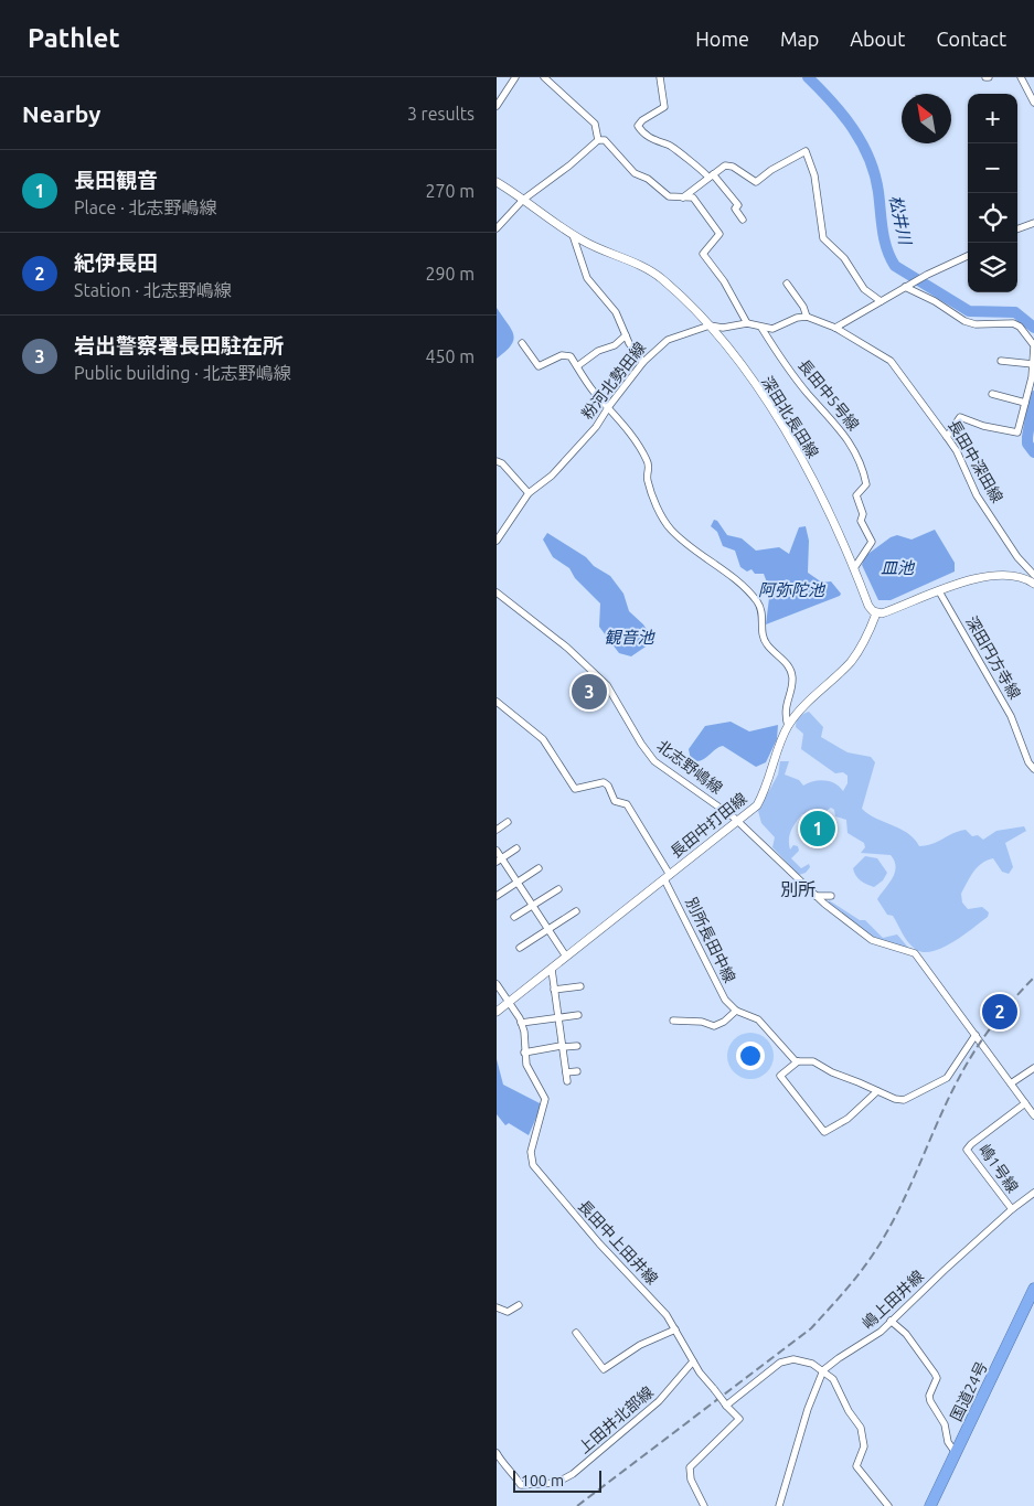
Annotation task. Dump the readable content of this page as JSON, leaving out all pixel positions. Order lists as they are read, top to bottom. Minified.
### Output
{"streets":{"highway":["国道24号"],"street":["粉河北勢田線","長田中5号線","深田北長田線","長田中深田線","深田円方寺線","北志野嶋線","長田中打田線","別所長田中線","嶋1号線","長田中上田井線","嶋上田井線","上田井北部線"]},"crossings":[["粉河北勢田線","深田北長田線"],["長田中5号線","深田北長田線"],["深田北長田線","長田中打田線"],["北志野嶋線","長田中打田線"],["北志野嶋線","別所長田中線"],["北志野嶋線","嶋1号線"],["長田中打田線","別所長田中線"],["長田中打田線","長田中上田井線"],["嶋1号線","嶋上田井線"],["長田中上田井線","上田井北部線"]],"districts":["別所"],"water":["松井川","皿池","阿弥陀池","観音池"],"scale_bar":"100 m","north":"top left","page":{"header":"Pathlet","nav":["Home","Map","About","Contact"],"heading":["Nearby","3 results"],"map_buttons":["+","−"],"list":[{"mark":"1","name":"長田観音","note":"Place · 北志野嶋線","value":"270 m"},{"mark":"2","name":"紀伊長田","note":"Station · 北志野嶋線","value":"290 m"},{"mark":"3","name":"岩出警察署長田駐在所","note":"Public building · 北志野嶋線","value":"450 m"}],"pins":["3","1","2"],"scale":"100 m"}}
